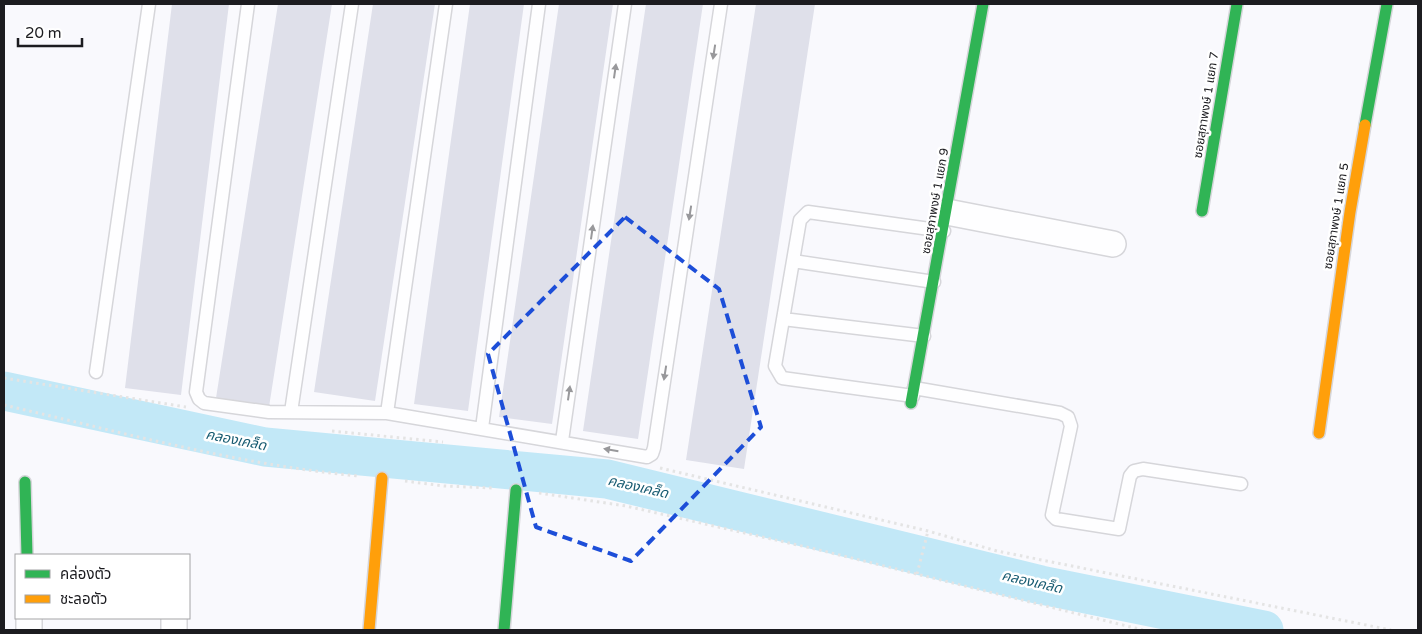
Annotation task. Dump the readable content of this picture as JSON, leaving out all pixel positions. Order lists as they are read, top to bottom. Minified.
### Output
{"streets":{"street":["ซอยสุภาพงษ์ 1 แยก 7","ซอยสุภาพงษ์ 1 แยก 9","ซอยสุภาพงษ์ 1 แยก 5"]},"water":["คลองเคล็ด"],"legend":["คล่องตัว","ชะลอตัว"],"scale_bar":"20 m"}
